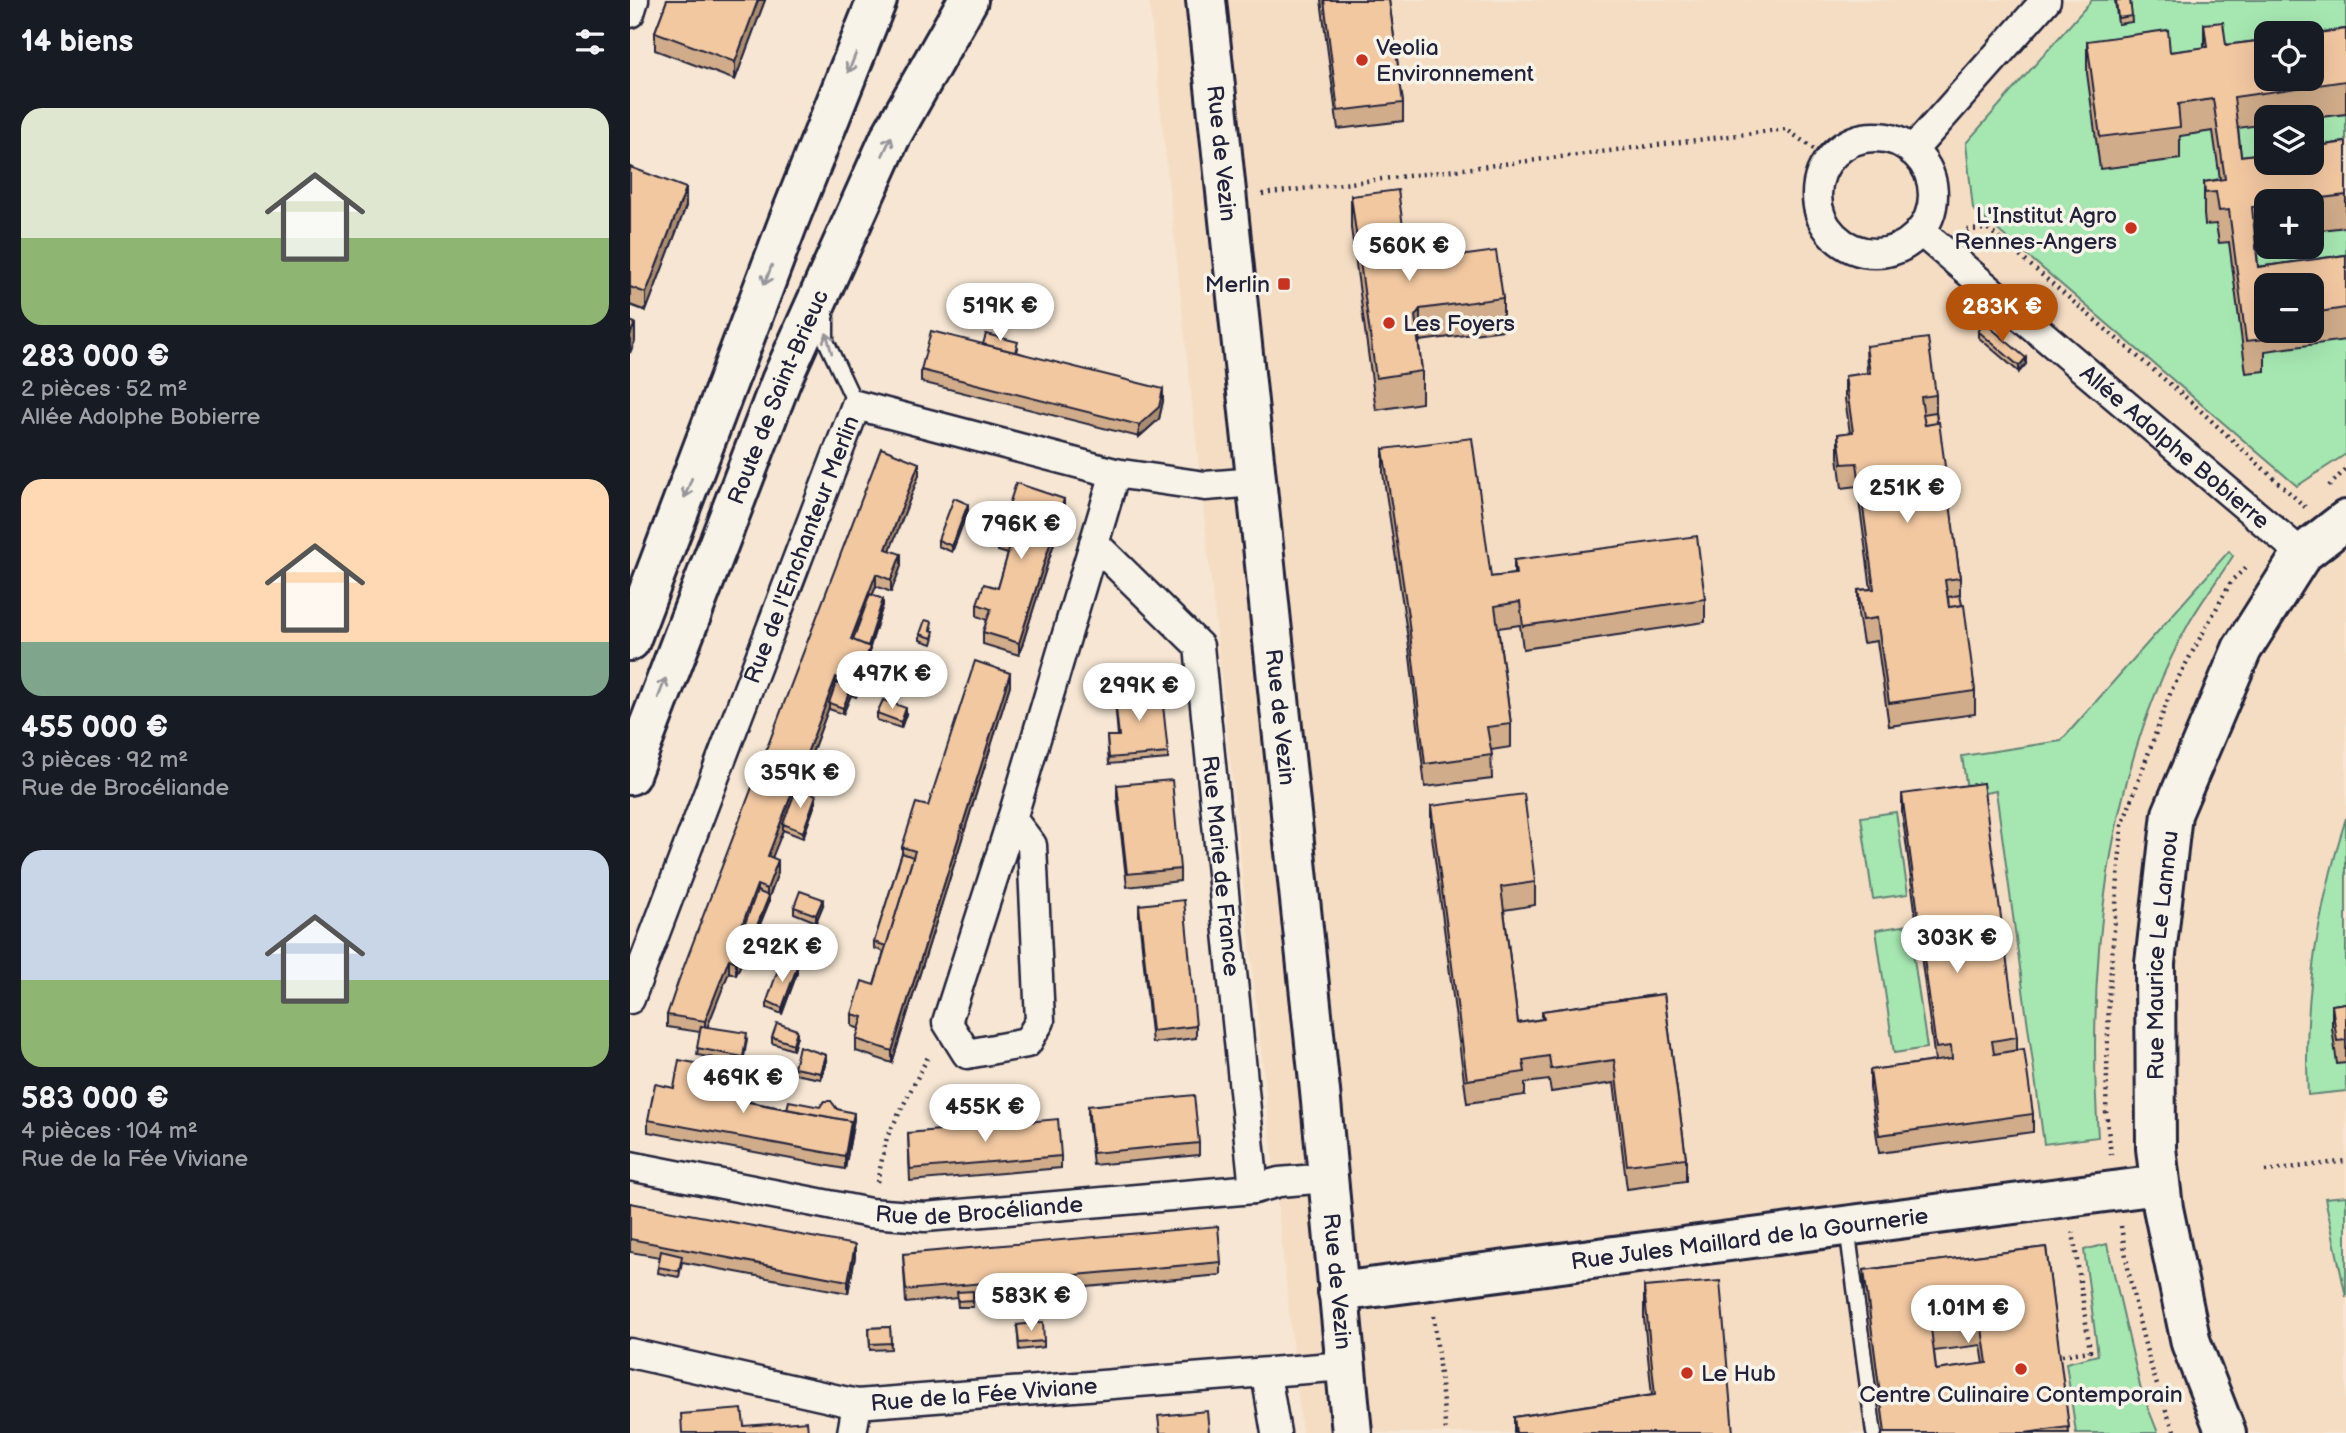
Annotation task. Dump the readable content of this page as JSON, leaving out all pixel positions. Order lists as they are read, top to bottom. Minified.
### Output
{"streets":{"main road":["Rue de Vezin","Route de Saint-Brieuc","Rue Maurice Le Lannou","Rue Jules Maillard de la Gournerie"],"street":["Allée Adolphe Bobierre","Rue de l'Enchanteur Merlin","Rue Marie de France","Rue de Brocéliande","Rue de la Fée Viviane"]},"crossings":[["Rue de Vezin","Rue de l'Enchanteur Merlin"],["Rue de Vezin","Rue de Brocéliande"],["Rue de Vezin","Rue Jules Maillard de la Gournerie"],["Rue de Vezin","Rue de la Fée Viviane"],["Allée Adolphe Bobierre","Rue Maurice Le Lannou"],["Rue Marie de France","Rue de Brocéliande"],["Rue Maurice Le Lannou","Rue Jules Maillard de la Gournerie"]],"places":{"other":["Veolia Environnement","L'Institut Agro Rennes-Angers","Les Foyers","Centre Culinaire Contemporain","Le Hub"],"transit":["Merlin"]},"page":{"heading":"14 biens","map_buttons":["+","−"],"list":[{"name":"283 000 €","note":"2 pièces · 52 m² · Allée Adolphe Bobierre"},{"name":"455 000 €","note":"3 pièces · 92 m² · Rue de Brocéliande"},{"name":"583 000 €","note":"4 pièces · 104 m² · Rue de la Fée Viviane"}],"price":["560K €","519K €","283K €","251K €","796K €","497K €","299K €","359K €","303K €","292K €","469K €","455K €","583K €","1.01M €"]}}
